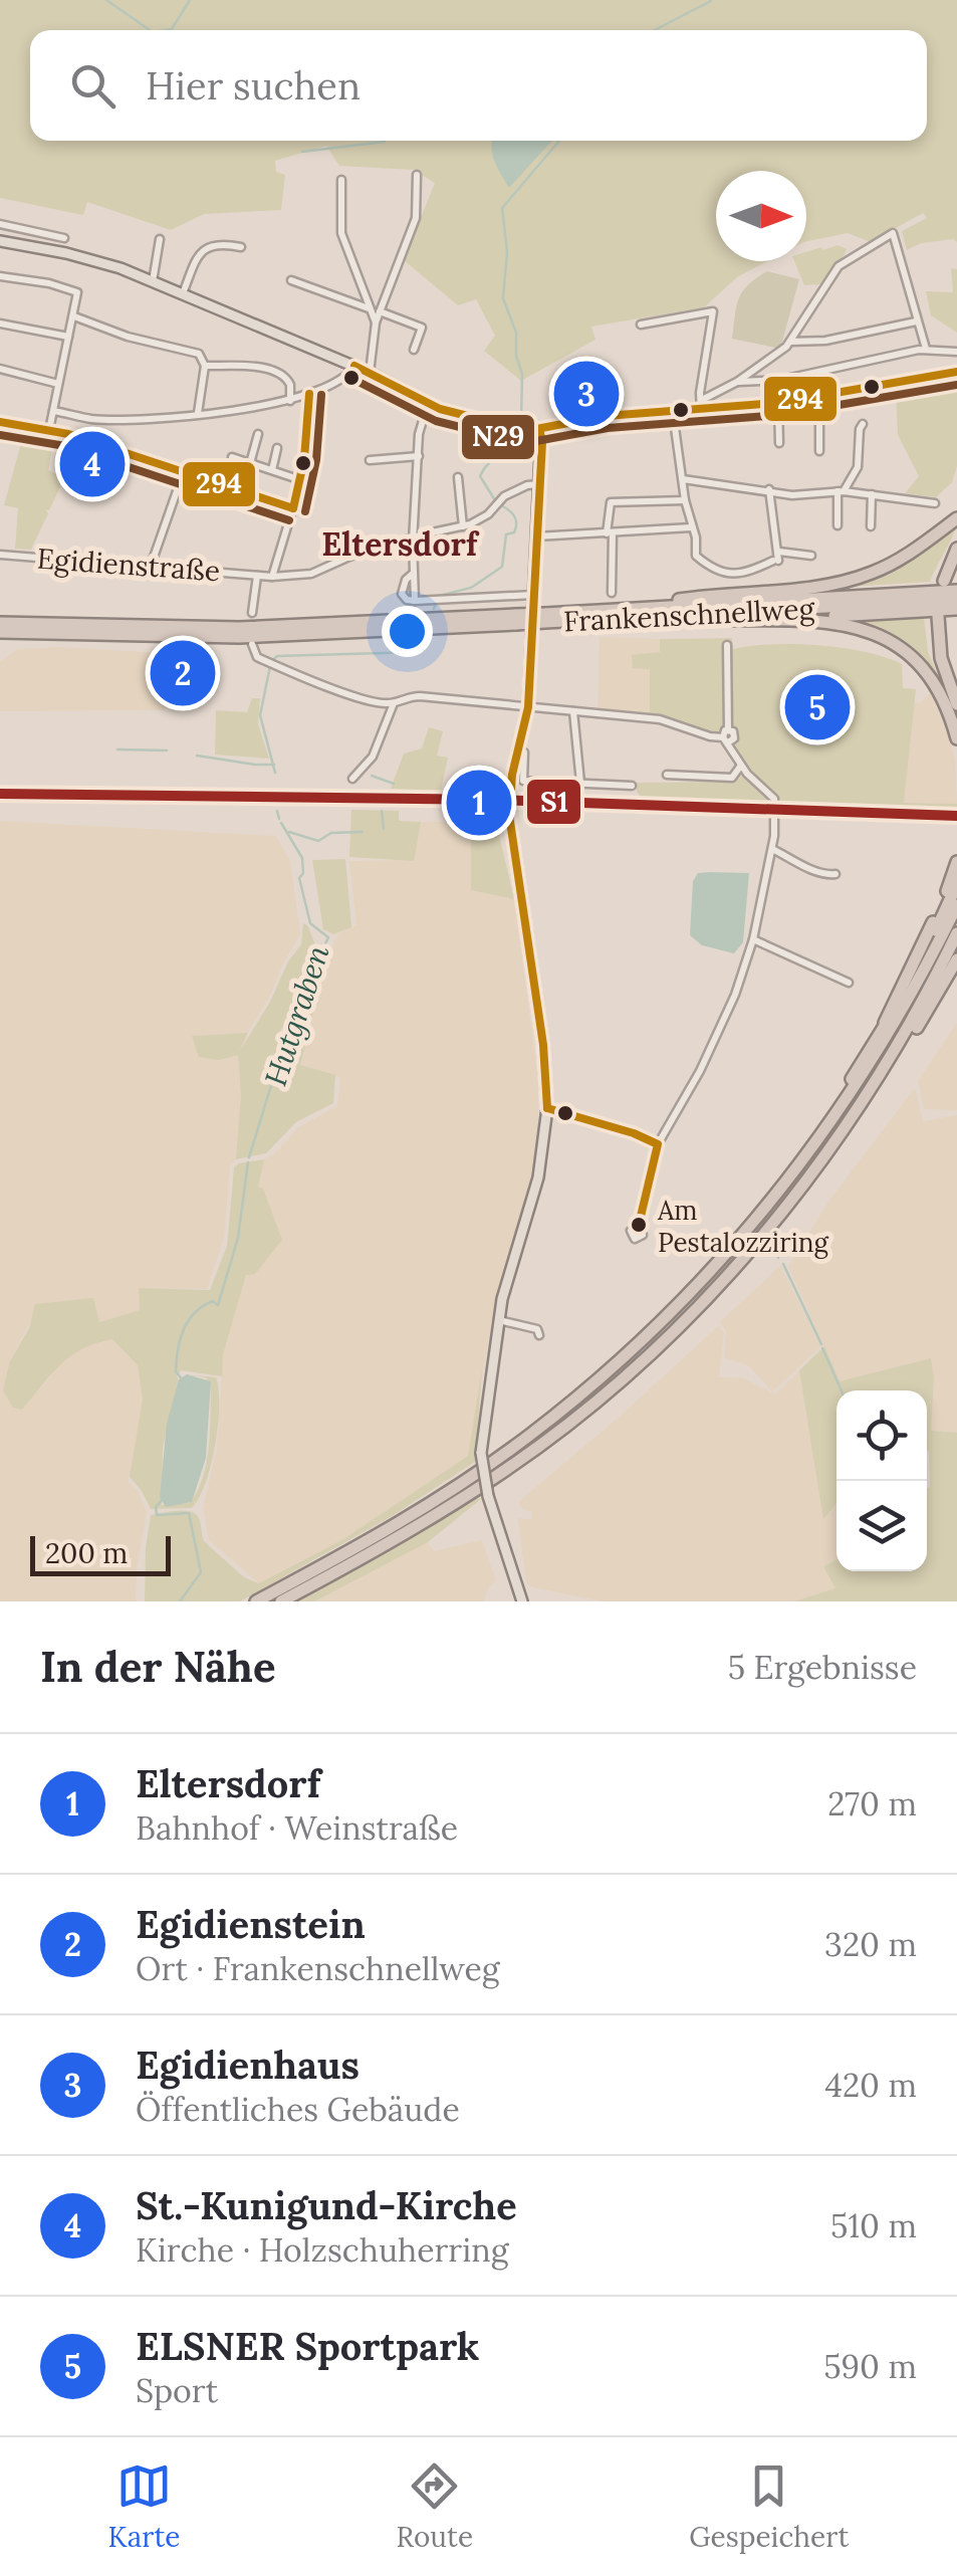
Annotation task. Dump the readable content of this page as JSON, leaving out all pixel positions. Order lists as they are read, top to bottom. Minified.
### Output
{"streets":{"highway":["Frankenschnellweg"],"street":["Egidienstraße"]},"districts":["Eltersdorf"],"water":["Hutgraben"],"places":["Am Pestalozziring"],"lines":["transit line 294","transit line N29","transit line S1"],"scale_bar":"200 m","north":"right","page":{"search":"Hier suchen","pins":["3","4","2","5","1"],"scale":"200 m","heading":["In der Nähe","5 Ergebnisse"],"list":[{"mark":"1","name":"Eltersdorf","note":"Bahnhof · Weinstraße","value":"270 m"},{"mark":"2","name":"Egidienstein","note":"Ort · Frankenschnellweg","value":"320 m"},{"mark":"3","name":"Egidienhaus","note":"Öffentliches Gebäude","value":"420 m"},{"mark":"4","name":"St.-Kunigund-Kirche","note":"Kirche · Holzschuherring","value":"510 m"},{"mark":"5","name":"ELSNER Sportpark","note":"Sport","value":"590 m"}],"nav":["Karte","Route","Gespeichert"]}}
